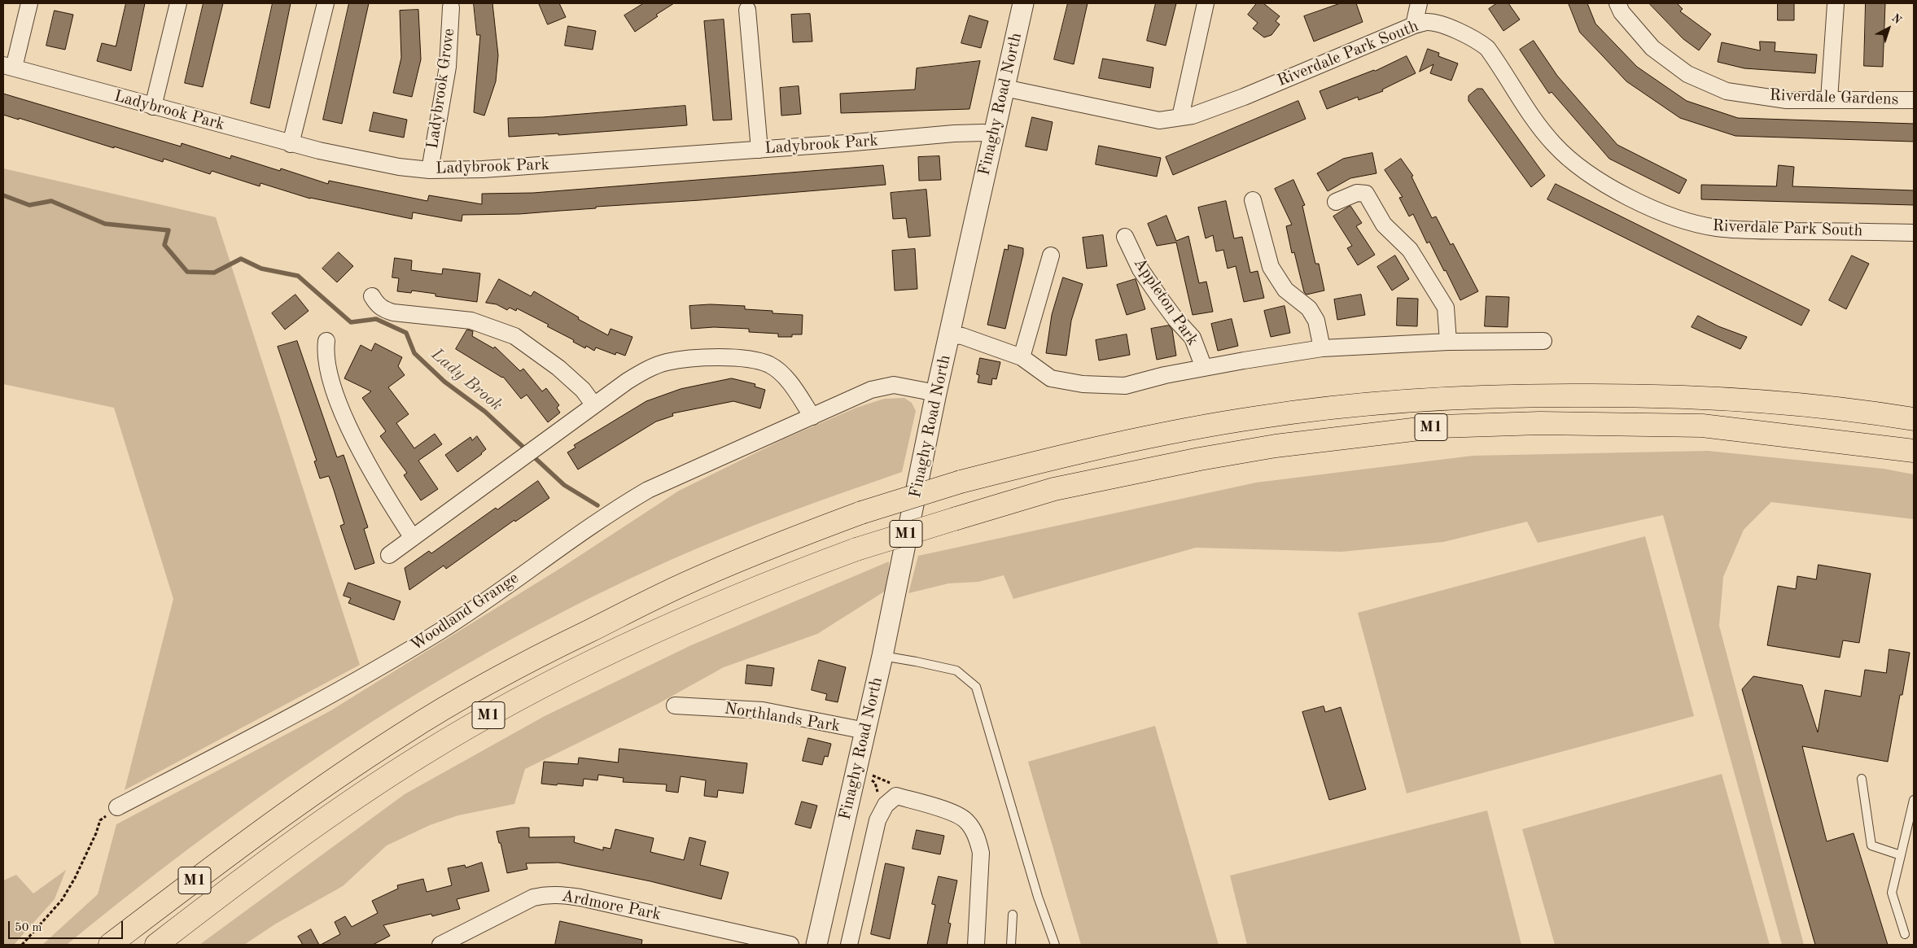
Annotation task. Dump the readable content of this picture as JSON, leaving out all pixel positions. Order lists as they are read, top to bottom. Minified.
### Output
{"streets":{"highway":["M1"],"street":["Riverdale Park South","Ladybrook Grove","Riverdale Gardens","Finaghy Road North","Ladybrook Park","Appleton Park","Woodland Grange","Northlands Park","Ardmore Park"]},"crossings":[["Riverdale Park South","Finaghy Road North"],["Ladybrook Grove","Ladybrook Park"],["Finaghy Road North","Ladybrook Park"],["Finaghy Road North","Appleton Park"],["Finaghy Road North","Woodland Grange"],["Finaghy Road North","Northlands Park"]],"water":["Lady Brook"],"scale_bar":"50 m","north":"top right"}
